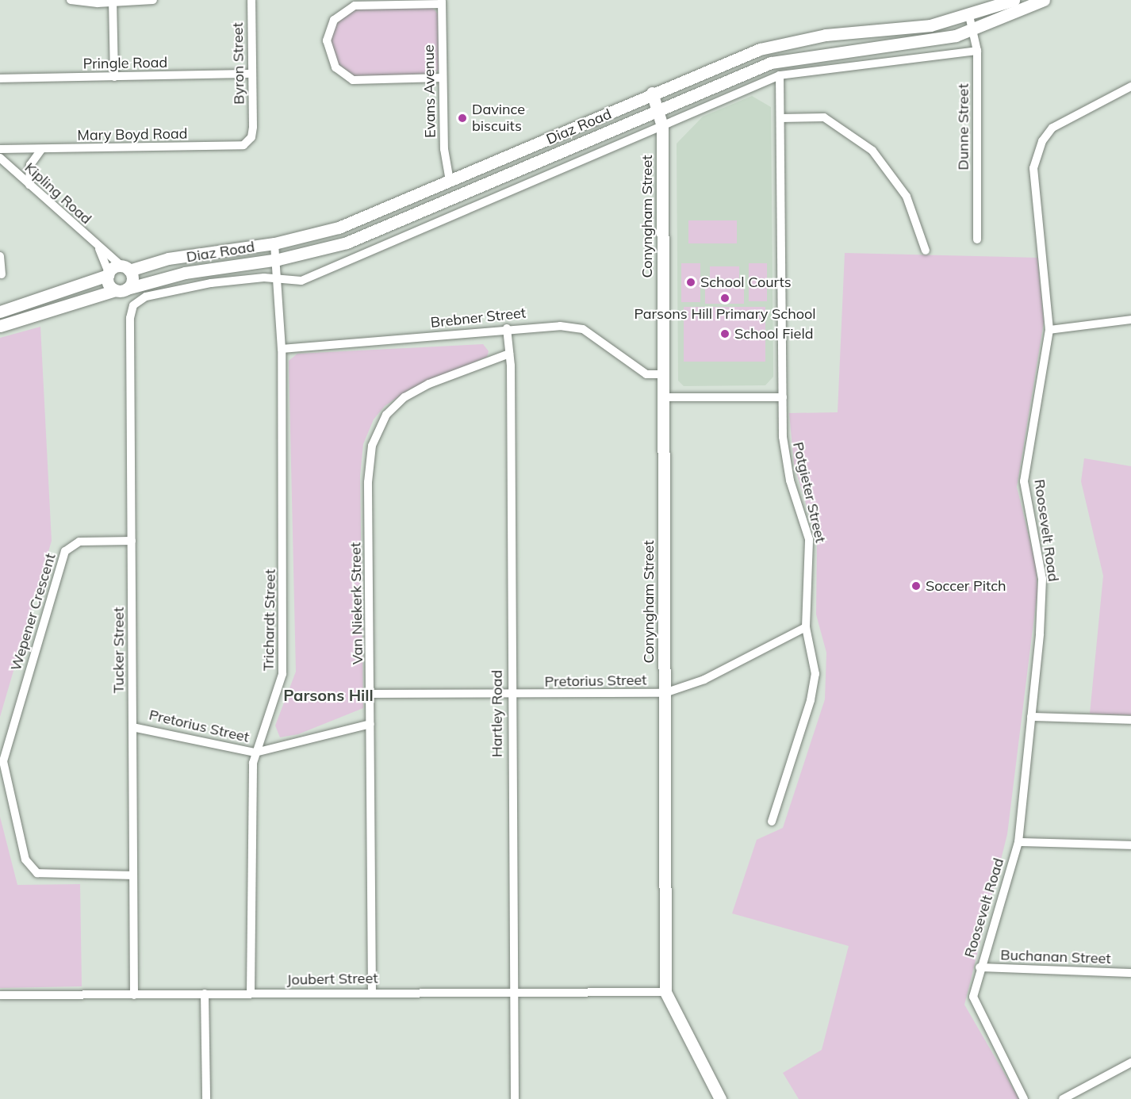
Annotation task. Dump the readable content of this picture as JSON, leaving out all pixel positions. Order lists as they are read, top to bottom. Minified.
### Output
{"streets":{"street":["Pringle Road","Byron Street","Evans Avenue","Diaz Road","Dunne Street","Mary Boyd Road","Kipling Road","Conyngham Street","Brebner Street","Potgieter Street","Roosevelt Road","Van Niekerk Street","Wepener Crescent","Trichardt Street","Tucker Street","Pretorius Street","Hartley Road","Buchanan Street","Joubert Street"]},"crossings":[["Pringle Road","Byron Street"],["Byron Street","Mary Boyd Road"],["Evans Avenue","Diaz Road"],["Diaz Road","Dunne Street"],["Diaz Road","Kipling Road"],["Diaz Road","Conyngham Street"],["Diaz Road","Potgieter Street"],["Diaz Road","Trichardt Street"],["Diaz Road","Tucker Street"],["Conyngham Street","Brebner Street"],["Conyngham Street","Pretorius Street"],["Conyngham Street","Joubert Street"],["Brebner Street","Trichardt Street"],["Brebner Street","Hartley Road"],["Potgieter Street","Pretorius Street"],["Roosevelt Road","Buchanan Street"],["Van Niekerk Street","Pretorius Street"],["Van Niekerk Street","Hartley Road"],["Van Niekerk Street","Joubert Street"],["Wepener Crescent","Tucker Street"],["Trichardt Street","Pretorius Street"],["Trichardt Street","Joubert Street"],["Tucker Street","Pretorius Street"],["Tucker Street","Joubert Street"],["Pretorius Street","Hartley Road"],["Hartley Road","Joubert Street"]],"districts":["Parsons Hill"],"places":["Davince biscuits","School Courts","Parsons Hill Primary School","School Field","Soccer Pitch"]}
